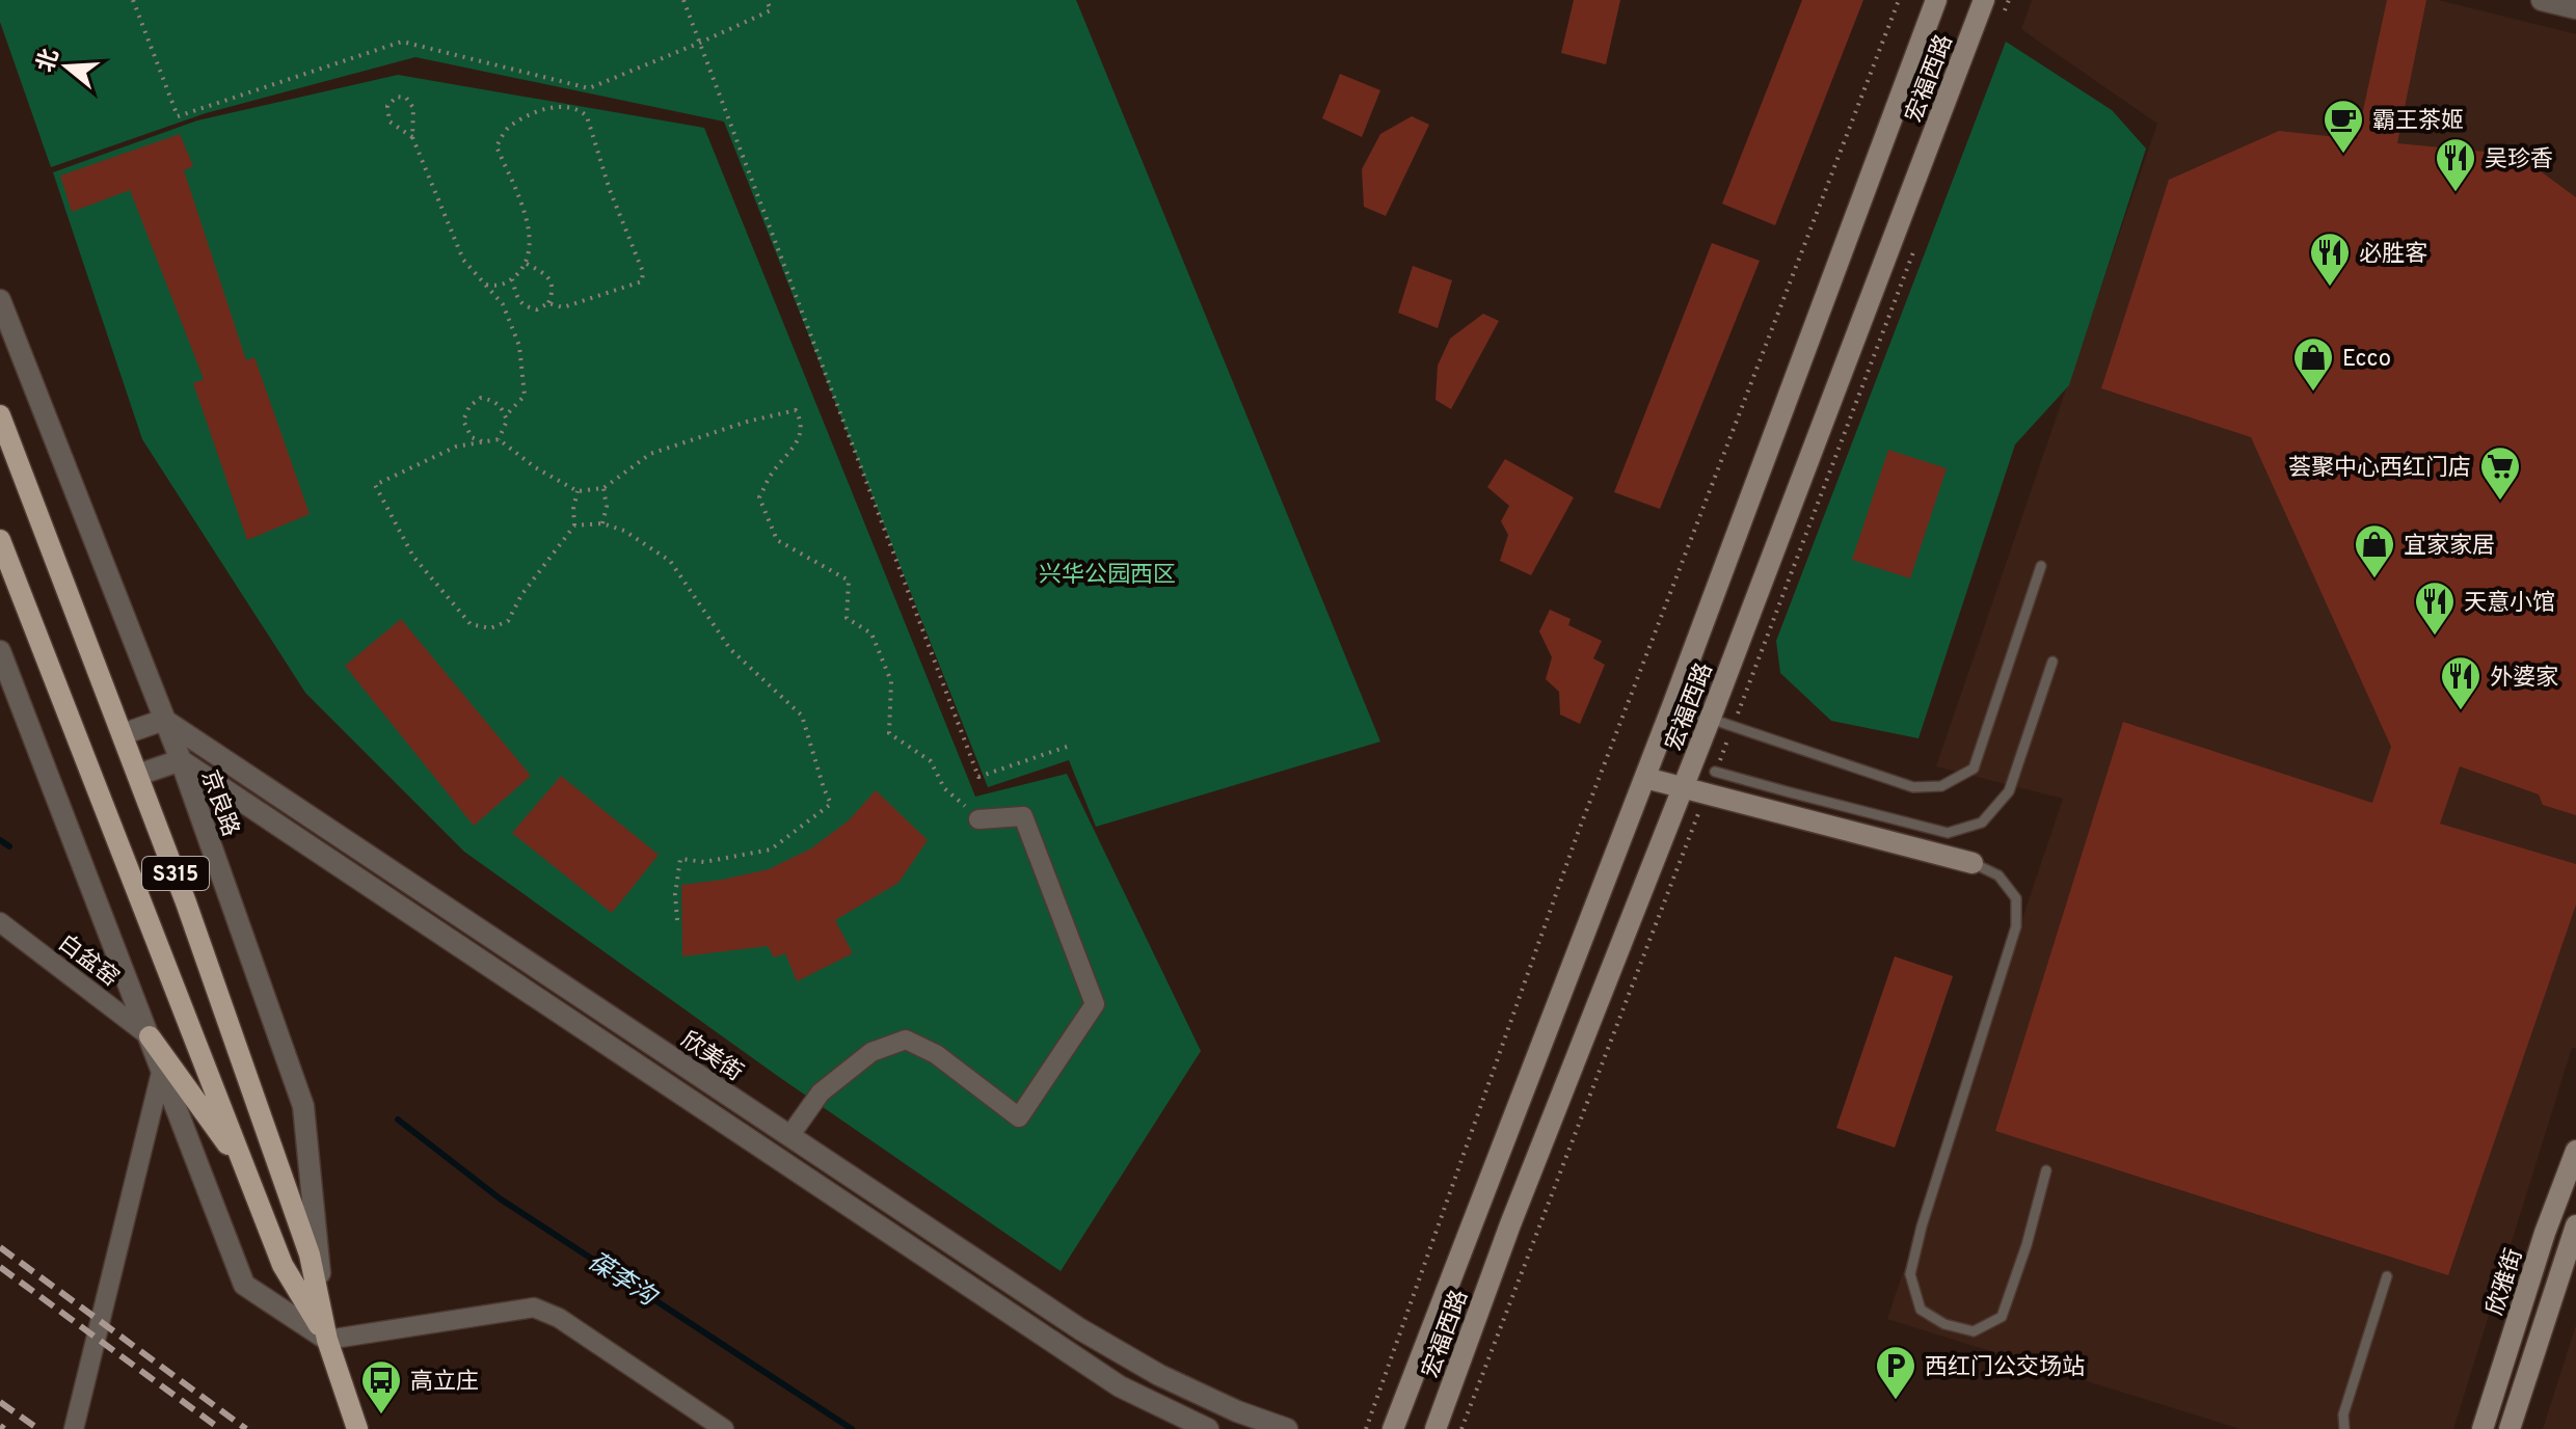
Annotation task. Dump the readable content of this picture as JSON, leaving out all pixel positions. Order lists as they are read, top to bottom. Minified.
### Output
{"streets":{"main road":["宏福西路","京良路","S315","欣雅街"],"street":["白盆窑","欣美街"]},"crossings":[["京良路","欣美街"]],"water":["葆李沟"],"parks":["兴华公园西区"],"places":{"cafe":["霸王茶姬"],"restaurant":["吴珍香","必胜客","天意小馆","外婆家"],"shop":["Ecco","宜家家居"],"supermarket":["荟聚中心西红门店"],"parking":["西红门公交场站"],"bus stop":["高立庄"]},"north":"left"}
